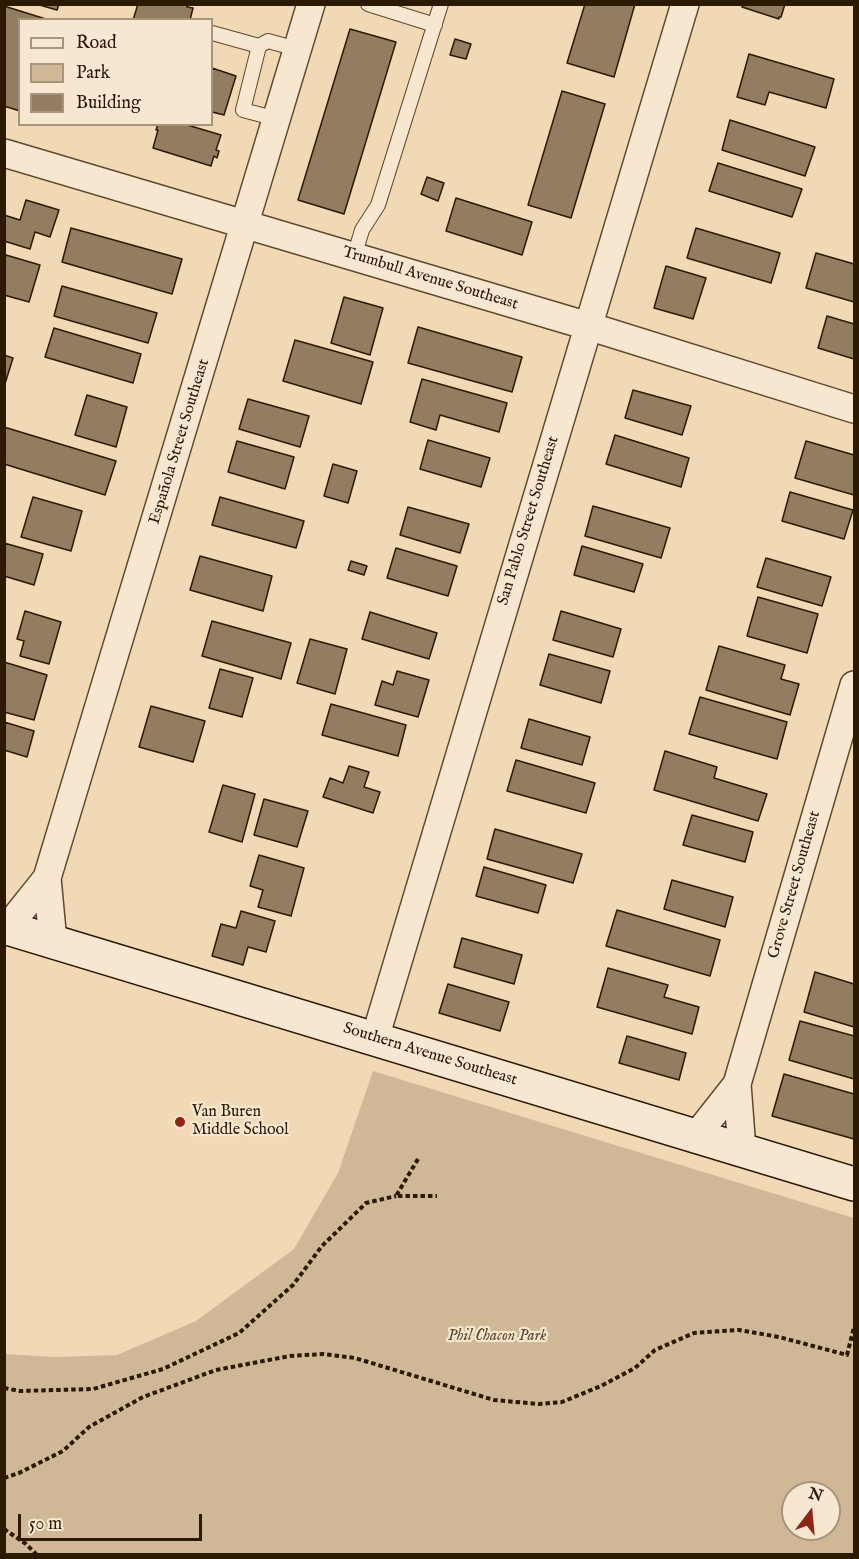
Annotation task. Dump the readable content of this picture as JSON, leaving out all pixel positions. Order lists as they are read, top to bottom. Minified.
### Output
{"streets":{"street":["Trumbull Avenue Southeast","Española Street Southeast","San Pablo Street Southeast","Grove Street Southeast","Southern Avenue Southeast"]},"crossings":[["Trumbull Avenue Southeast","Española Street Southeast"],["Trumbull Avenue Southeast","San Pablo Street Southeast"],["Española Street Southeast","Southern Avenue Southeast"],["San Pablo Street Southeast","Southern Avenue Southeast"],["Grove Street Southeast","Southern Avenue Southeast"]],"parks":["Phil Chacon Park"],"places":["Van Buren Middle School"],"legend":["Road","Park","Building"],"scale_bar":"50 m","north":"top"}
